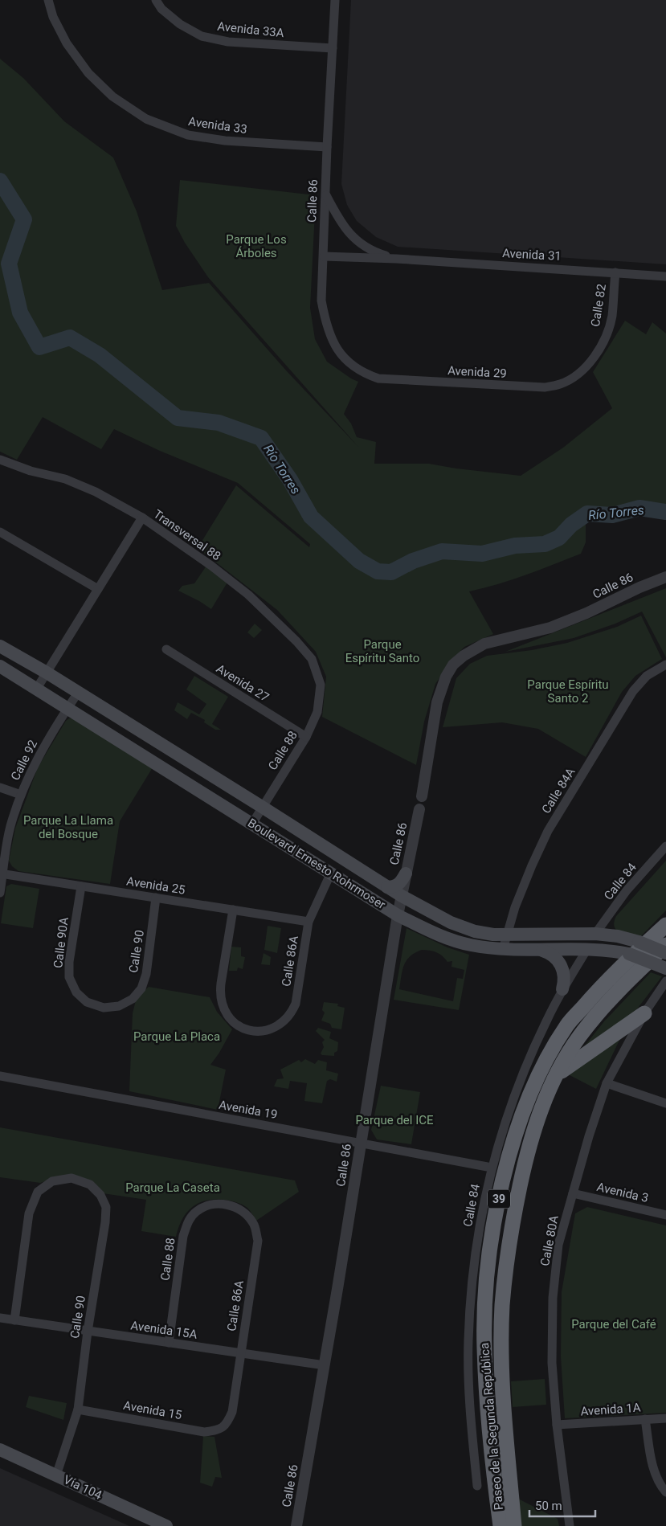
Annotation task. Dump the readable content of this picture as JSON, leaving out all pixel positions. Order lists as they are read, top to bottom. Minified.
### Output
{"streets":{"highway":["39","Paseo de la Segunda República"],"main road":["Boulevard Ernesto Rohrmoser","Vía 104"],"street":["Avenida 33A","Avenida 33","Calle 86","Avenida 31","Calle 82","Avenida 29","Transversal 88","Avenida 27","Calle 88","Calle 92","Calle 84A","Calle 84","Avenida 25","Calle 90A","Calle 90","Calle 86A","Avenida 19","Avenida 3","Calle 80A","Avenida 15A","Avenida 1A","Avenida 15"]},"crossings":[["Avenida 33A","Calle 86"],["Avenida 33","Calle 86"],["Calle 86","Avenida 31"],["Calle 86","Avenida 29"],["Calle 86","Boulevard Ernesto Rohrmoser"],["Calle 86","Avenida 19"],["Calle 86","Avenida 15A"],["Avenida 31","Calle 82"],["Calle 82","Avenida 29"],["Transversal 88","Calle 88"],["Avenida 27","Calle 88"],["Calle 88","Boulevard Ernesto Rohrmoser"],["Calle 88","Calle 86A"],["Calle 88","Avenida 15A"],["Calle 92","Boulevard Ernesto Rohrmoser"],["Calle 92","Avenida 25"],["Calle 84A","Boulevard Ernesto Rohrmoser"],["Boulevard Ernesto Rohrmoser","Calle 84"],["Boulevard Ernesto Rohrmoser","Calle 86A"],["Calle 84","Avenida 19"],["Avenida 25","Calle 90A"],["Avenida 25","Calle 90"],["Avenida 25","Calle 86A"],["Calle 90A","Calle 90"],["Calle 90","Avenida 15A"],["Calle 90","Avenida 15"],["Calle 90","Vía 104"],["Calle 86A","Avenida 15A"],["Calle 86A","Avenida 15"],["Avenida 3","Calle 80A"],["Calle 80A","Avenida 1A"]],"water":["Río Torres"],"parks":["Parque Los Árboles","Parque Espíritu Santo","Parque Espíritu Santo 2","Parque La Llama del Bosque","Parque La Placa","Parque del ICE","Parque La Caseta","Parque del Café"],"scale_bar":"50 m"}
